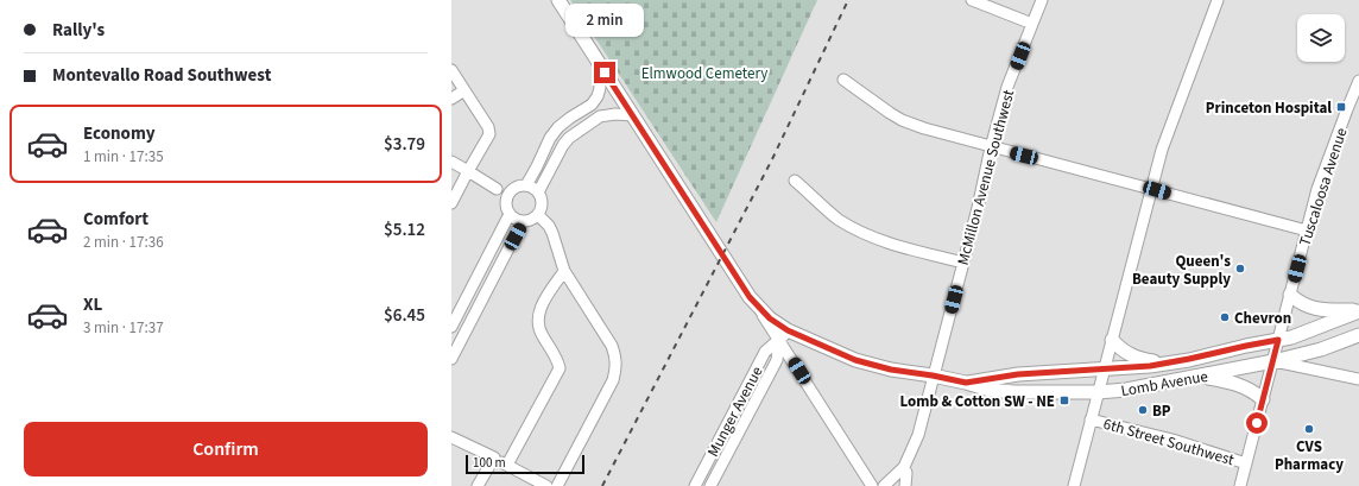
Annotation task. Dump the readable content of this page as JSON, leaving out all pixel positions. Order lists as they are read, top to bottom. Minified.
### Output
{"streets":{"main road":["Lomb Avenue"],"street":["McMillon Avenue Southwest","Tuscaloosa Avenue","Munger Avenue","6th Street Southwest"]},"crossings":[["McMillon Avenue Southwest","Lomb Avenue"],["Tuscaloosa Avenue","Lomb Avenue"],["Tuscaloosa Avenue","6th Street Southwest"],["Lomb Avenue","Munger Avenue"]],"parks":["Elmwood Cemetery"],"places":{"transit":["Princeton Hospital","Lomb & Cotton SW - NE"],"other":["Queen's Beauty Supply","Chevron","BP","CVS Pharmacy"]},"scale_bar":"100 m","page":{"banner":["Rally's","Montevallo Road Southwest"],"bubble":"2 min","list":[{"name":"Economy","note":"1 min · 17:35","value":"$3.79"},{"name":"Comfort","note":"2 min · 17:36","value":"$5.12"},{"name":"XL","note":"3 min · 17:37","value":"$6.45"}],"buttons":"Confirm","scale":"100 m"}}
